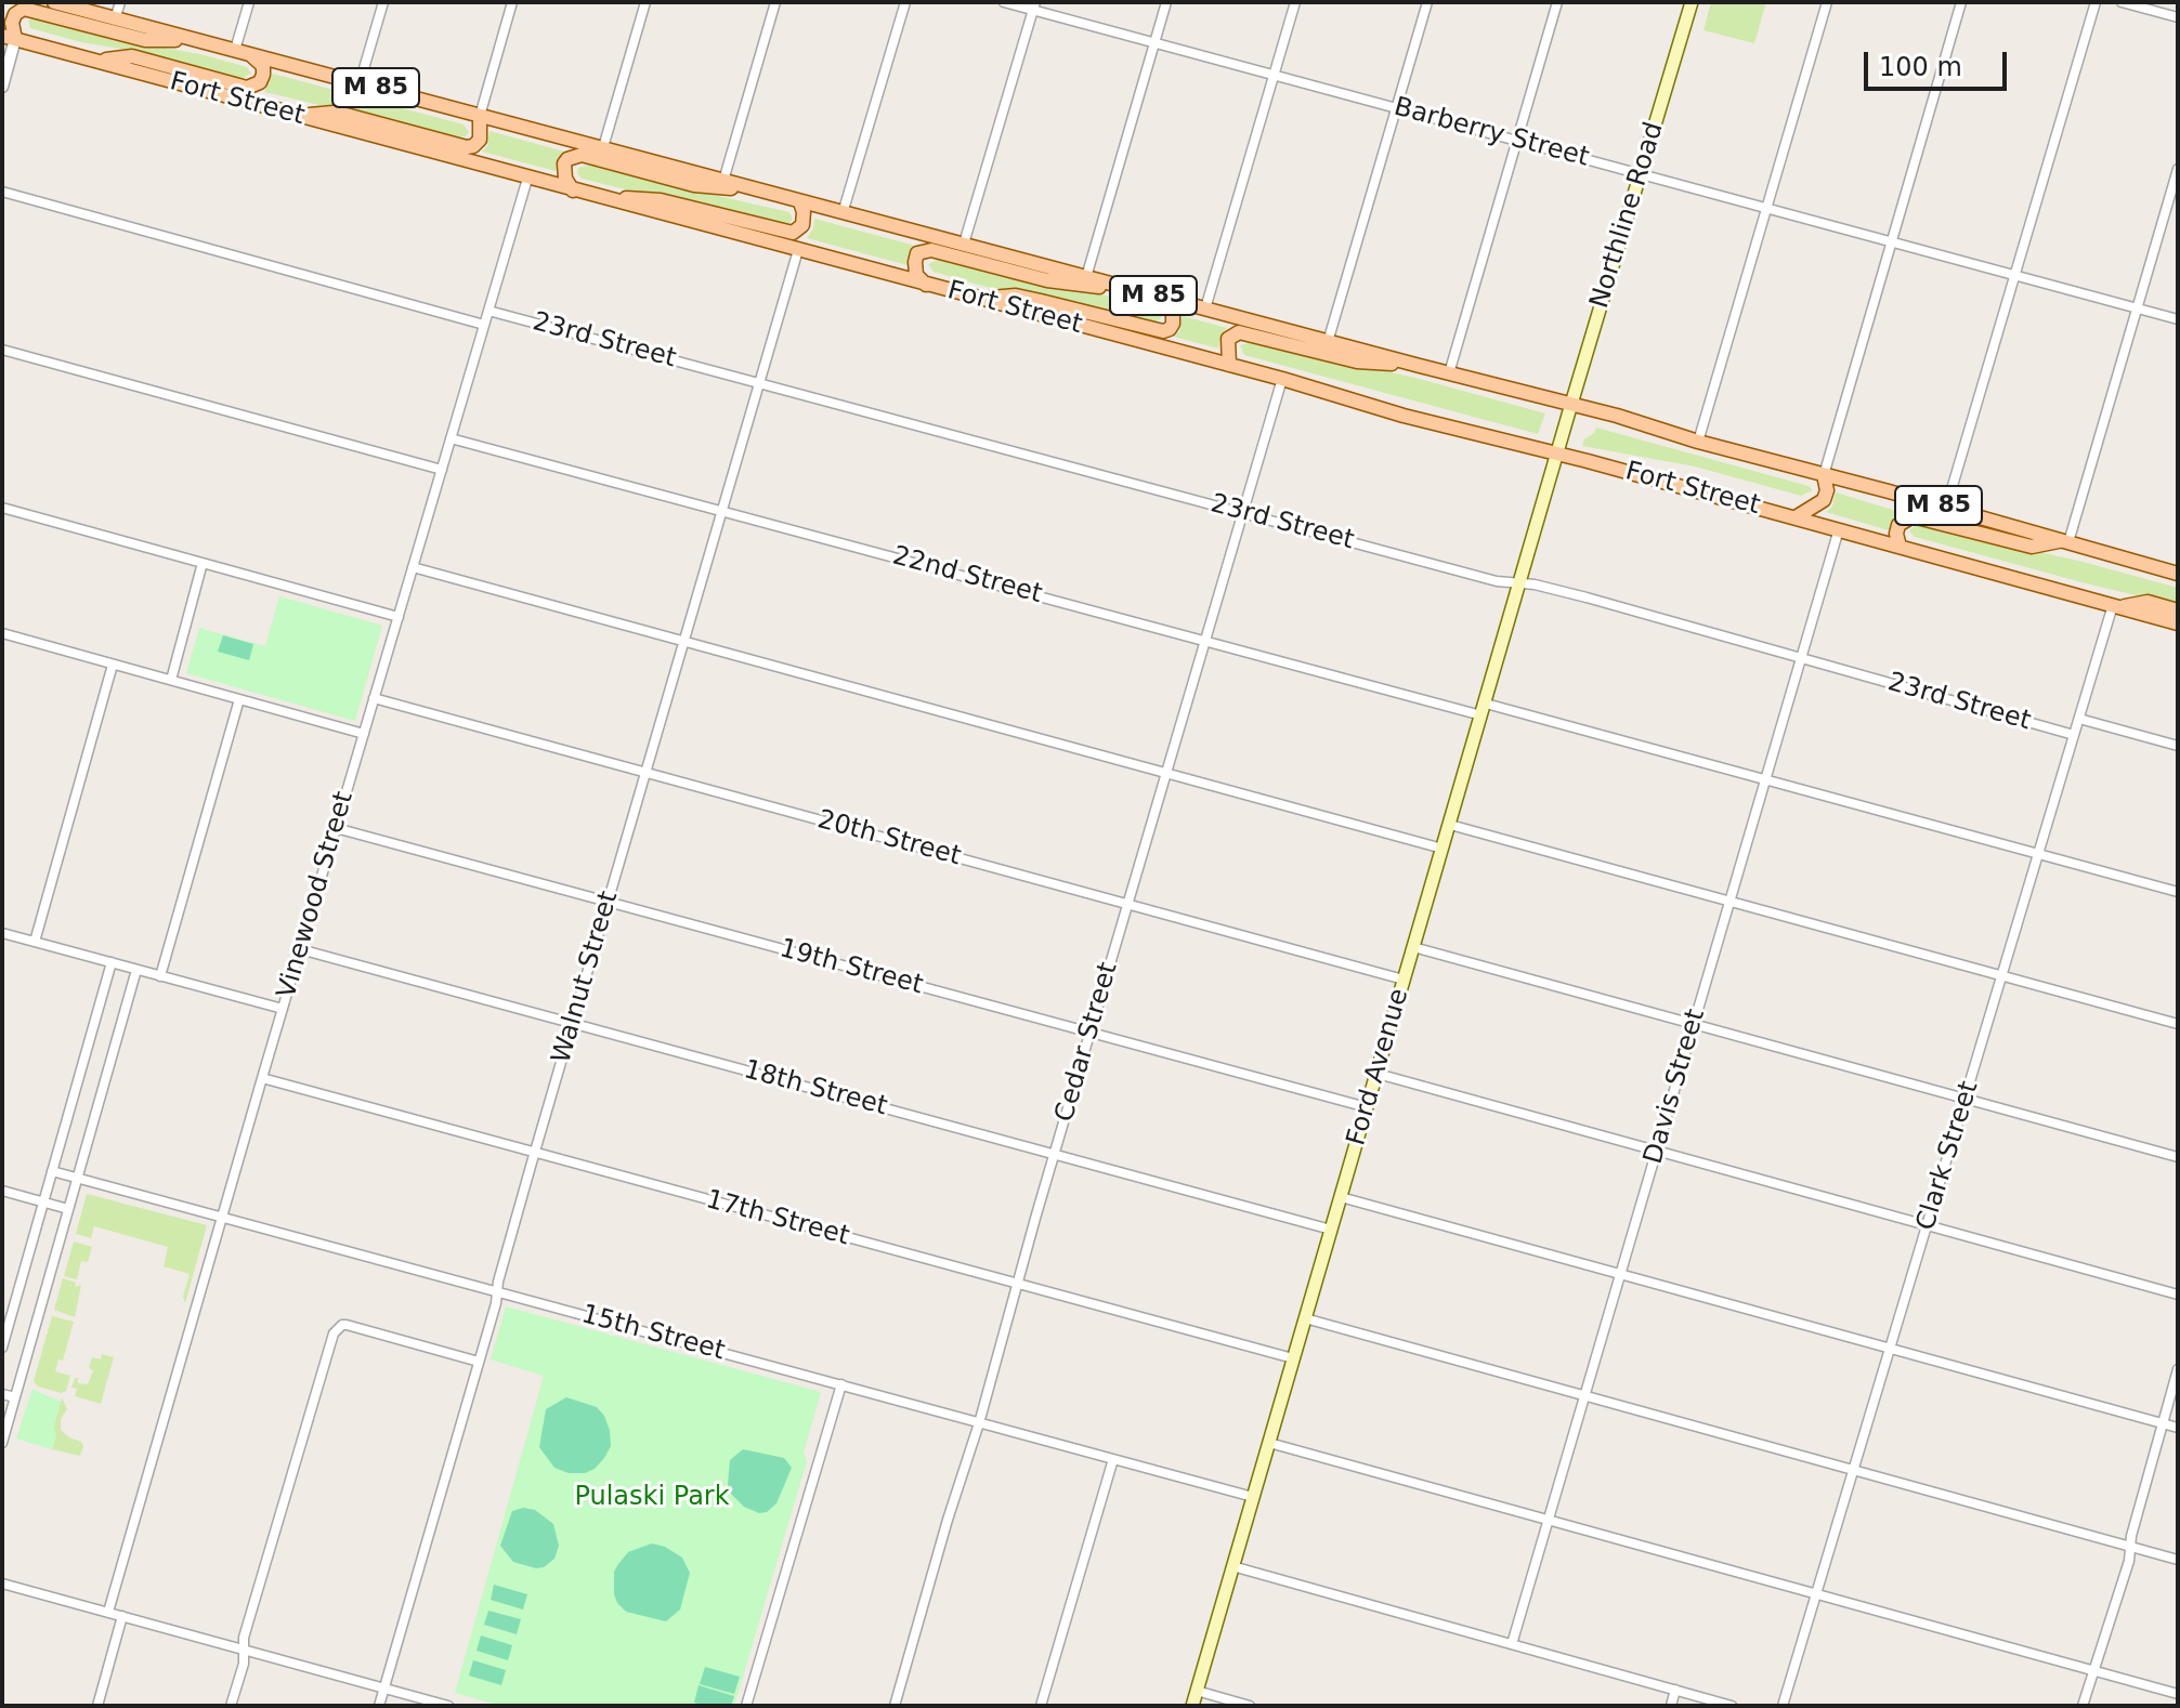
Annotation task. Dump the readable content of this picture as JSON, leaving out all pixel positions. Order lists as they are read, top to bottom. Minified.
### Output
{"streets":{"main road":["M 85","Fort Street","Northline Road","Ford Avenue"],"street":["Barberry Street","23rd Street","22nd Street","20th Street","Vinewood Street","19th Street","Walnut Street","Cedar Street","Davis Street","18th Street","Clark Street","17th Street","15th Street"]},"crossings":[["Fort Street","Northline Road"],["Fort Street","Vinewood Street"],["Fort Street","Walnut Street"],["Fort Street","Cedar Street"],["Fort Street","Ford Avenue"],["Fort Street","Davis Street"],["Fort Street","Clark Street"],["Barberry Street","Northline Road"],["Northline Road","Ford Avenue"],["23rd Street","Vinewood Street"],["23rd Street","Walnut Street"],["23rd Street","Cedar Street"],["23rd Street","Ford Avenue"],["23rd Street","Davis Street"],["23rd Street","Clark Street"],["22nd Street","Vinewood Street"],["22nd Street","Walnut Street"],["22nd Street","Cedar Street"],["22nd Street","Ford Avenue"],["22nd Street","Davis Street"],["22nd Street","Clark Street"],["20th Street","Vinewood Street"],["20th Street","Walnut Street"],["20th Street","Cedar Street"],["20th Street","Ford Avenue"],["Vinewood Street","19th Street"],["Vinewood Street","18th Street"],["Vinewood Street","17th Street"],["Vinewood Street","15th Street"],["19th Street","Walnut Street"],["19th Street","Cedar Street"],["19th Street","Ford Avenue"],["Walnut Street","18th Street"],["Walnut Street","17th Street"],["Walnut Street","15th Street"],["Cedar Street","18th Street"],["Cedar Street","17th Street"],["Cedar Street","15th Street"],["Ford Avenue","18th Street"],["Ford Avenue","17th Street"],["Ford Avenue","15th Street"]],"parks":["Pulaski Park"],"scale_bar":"100 m"}
